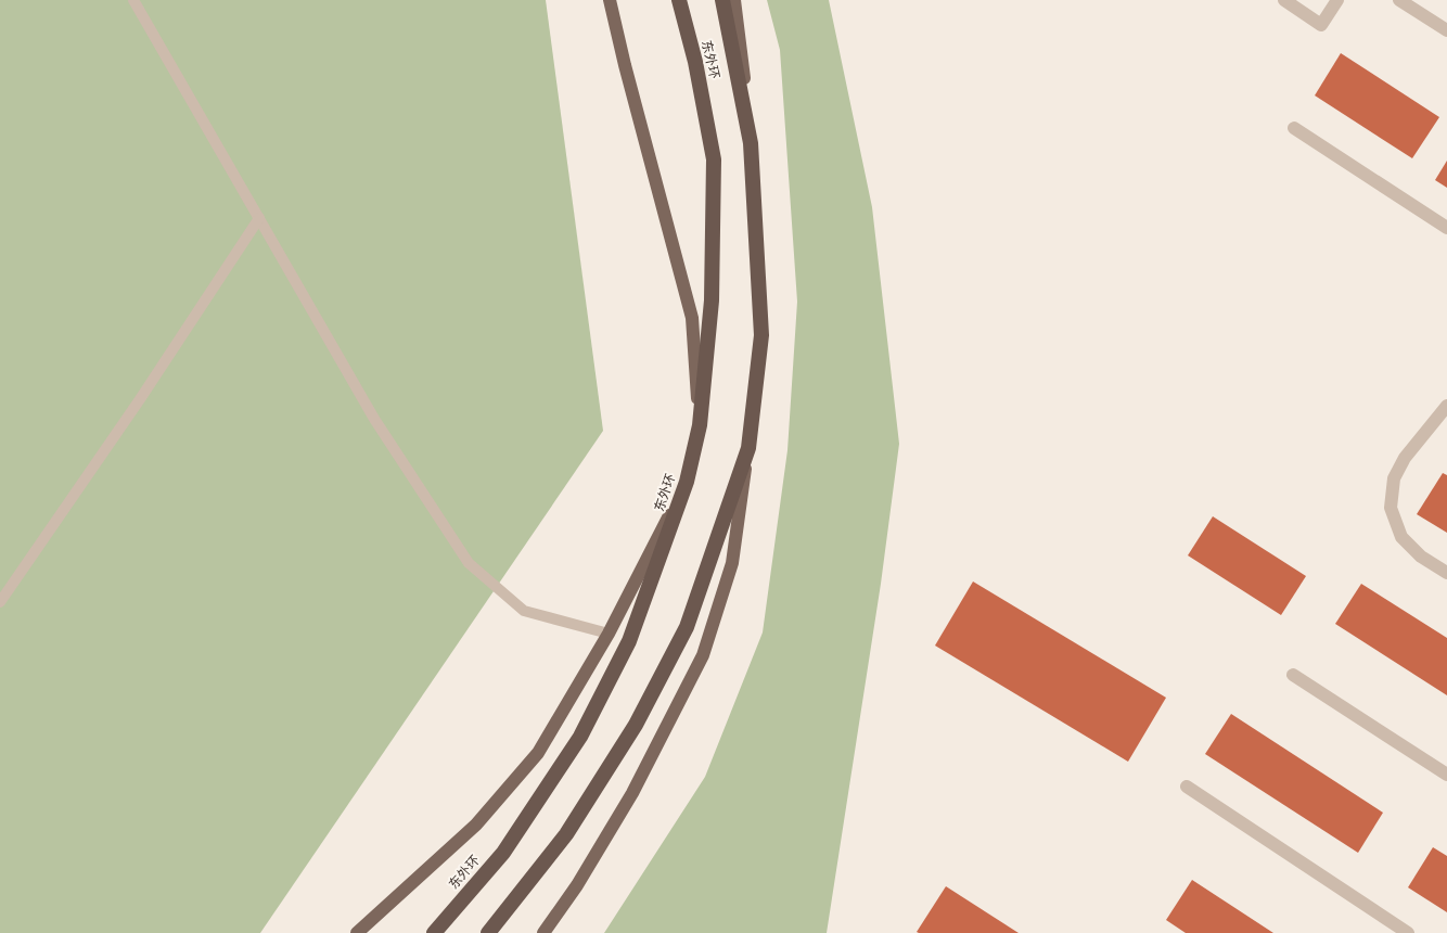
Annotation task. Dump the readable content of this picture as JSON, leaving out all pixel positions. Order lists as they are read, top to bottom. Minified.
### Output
{"streets":{"highway":["东外环"]}}
